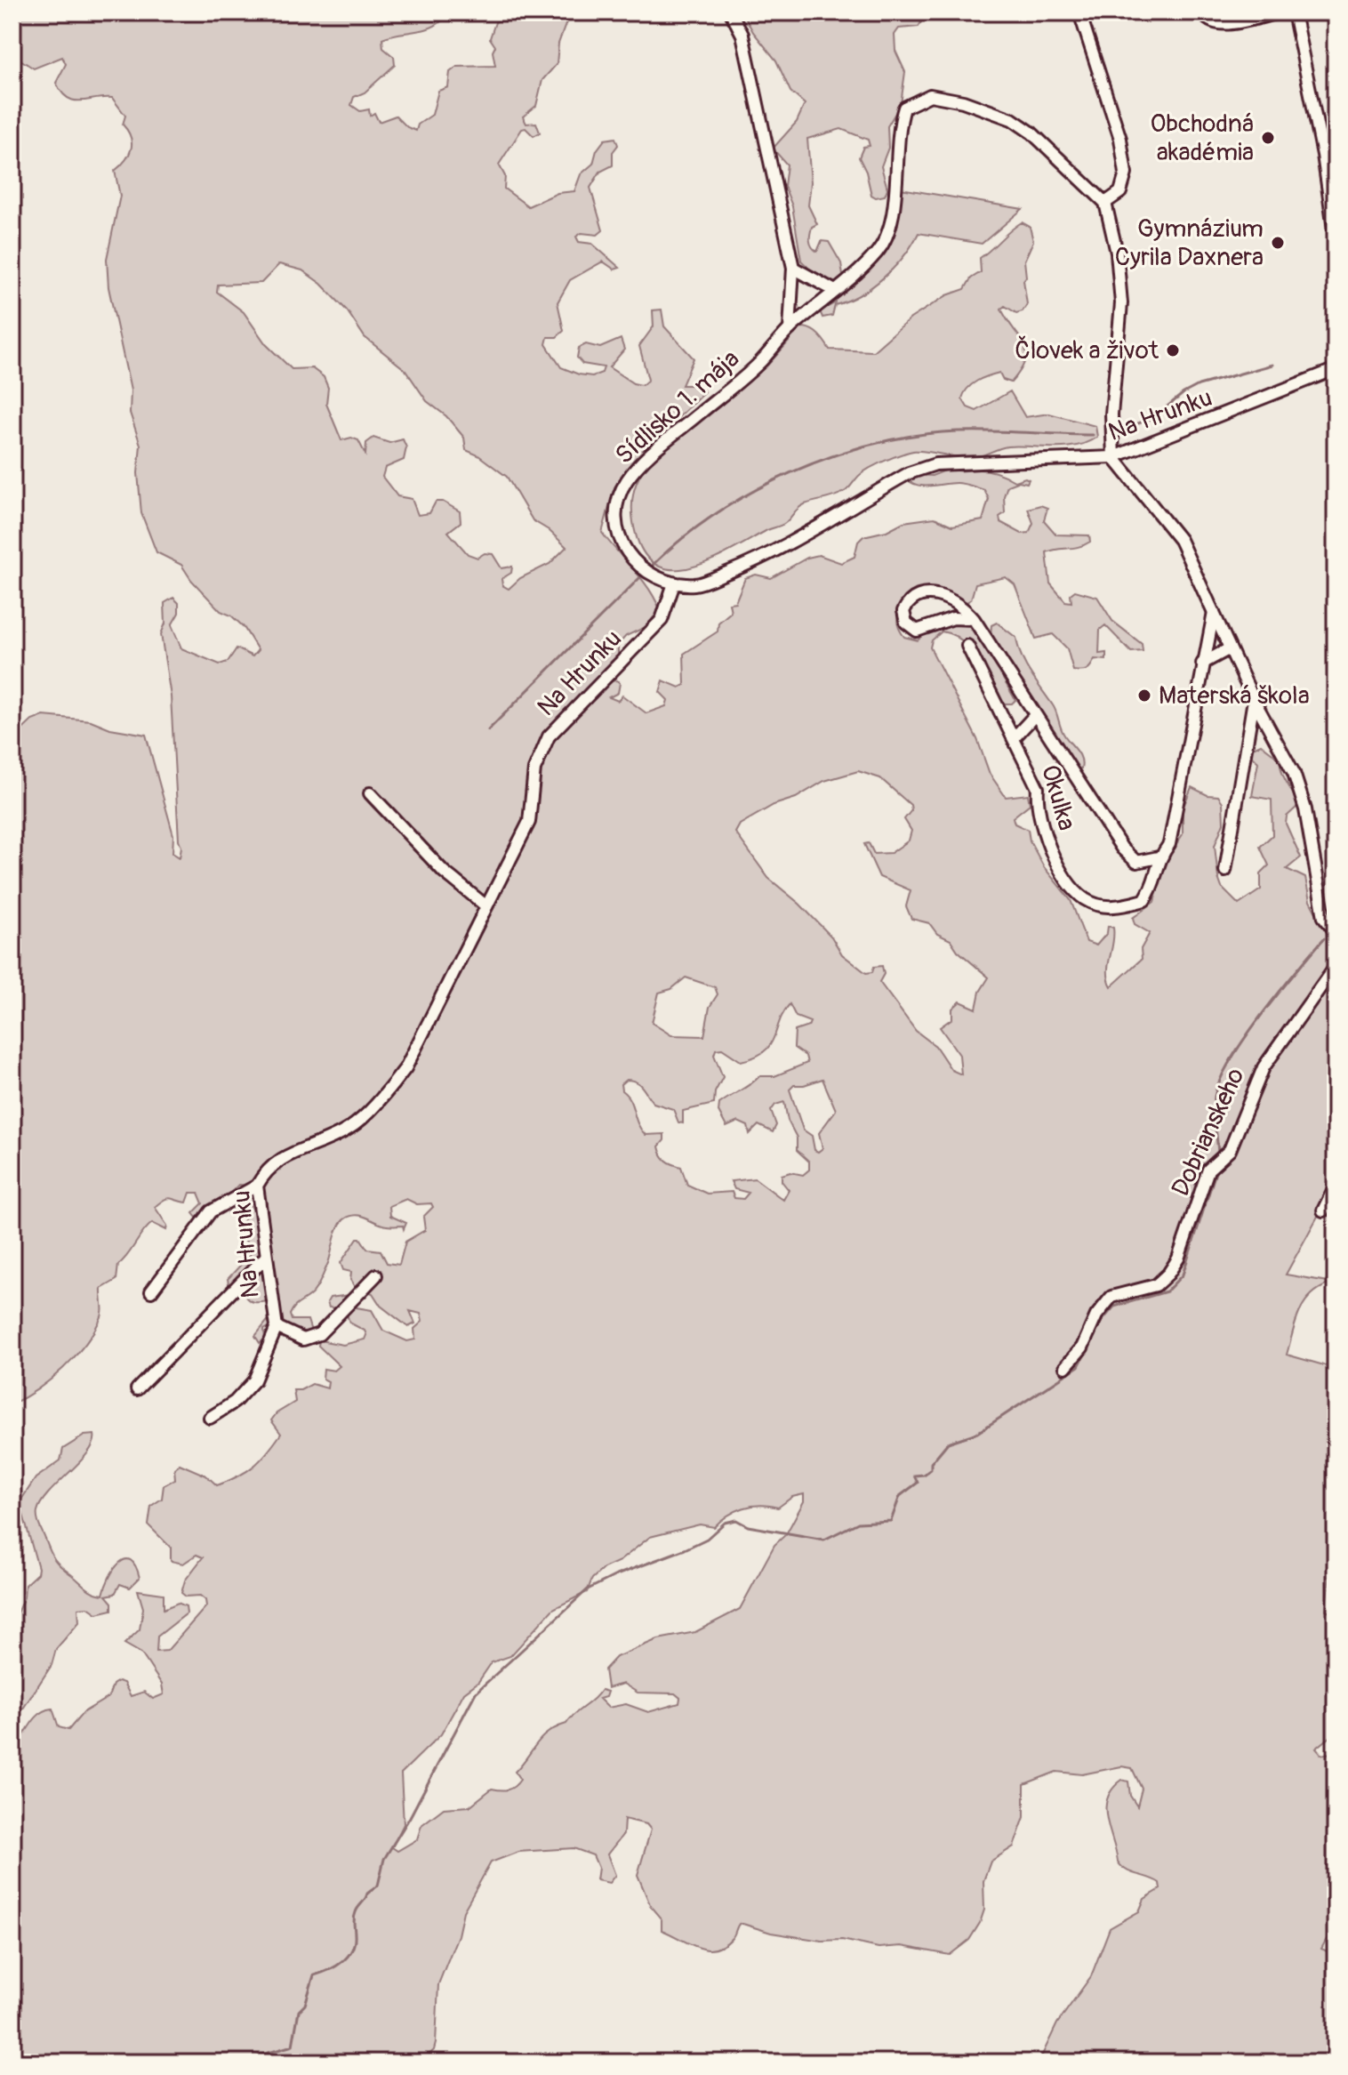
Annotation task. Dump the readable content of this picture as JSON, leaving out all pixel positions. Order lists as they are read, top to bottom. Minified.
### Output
{"streets":{"street":["Sídlisko 1. mája","Na Hrunku","Okulka","Dobrianskeho"]},"crossings":[["Sídlisko 1. mája","Na Hrunku"]],"places":["Obchodná akadémia","Gymnázium Cyrila Daxnera","Človek a život","Materská škola"]}
